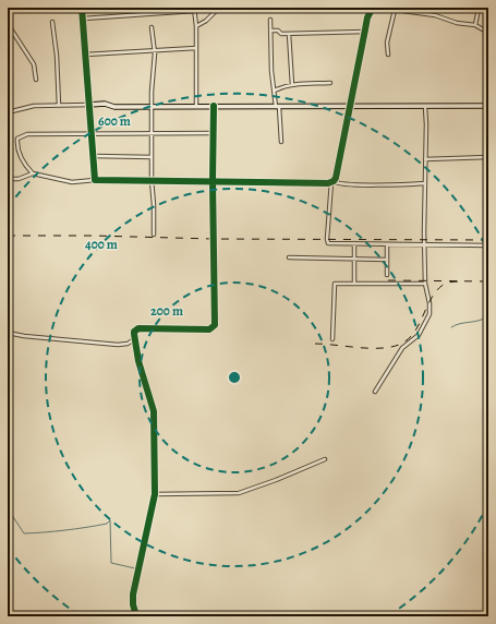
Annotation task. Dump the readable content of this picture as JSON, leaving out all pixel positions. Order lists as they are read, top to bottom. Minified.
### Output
{"rings":["600 m","400 m","200 m"]}
